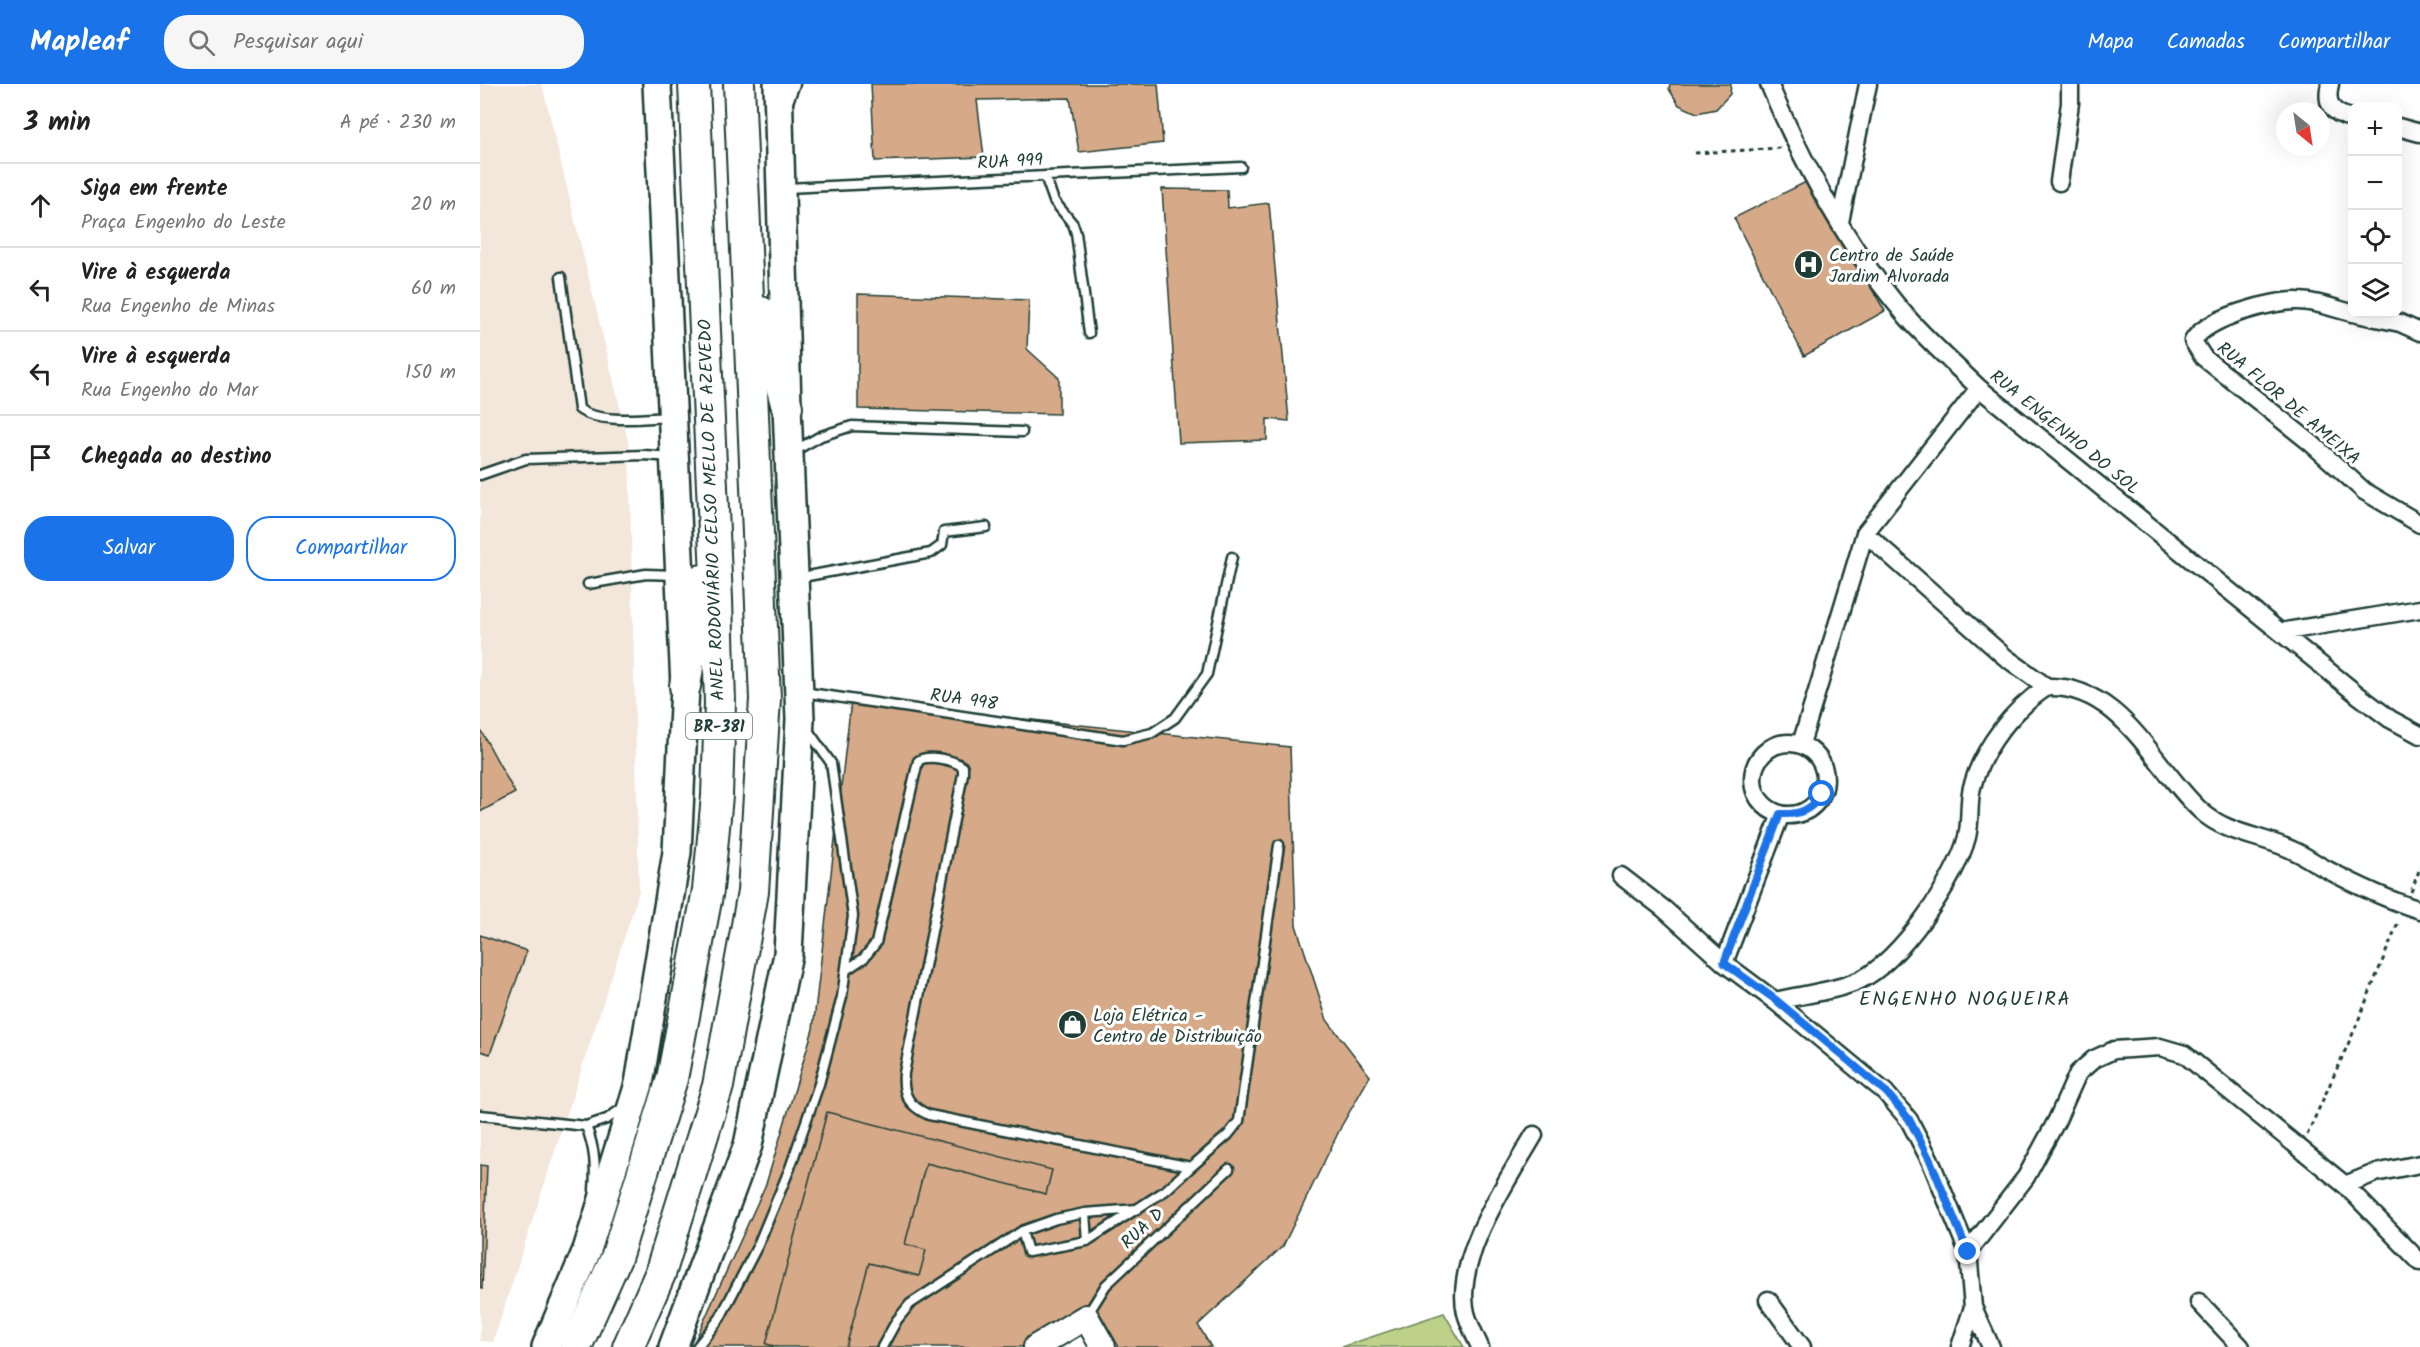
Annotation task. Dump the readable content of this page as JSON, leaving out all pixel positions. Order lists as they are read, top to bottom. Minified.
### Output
{"streets":{"highway":["ANEL RODOVIÁRIO CELSO MELLO DE AZEVEDO","BR-381"],"street":["RUA FLOR DE AMEIXA","RUA ENGENHO DO SOL"],"lane":["RUA 999","RUA 998","RUA D"]},"districts":["ENGENHO NOGUEIRA"],"places":{"hospital":["Centro de Saúde Jardim Alvorada"],"shop":["Loja Elétrica - Centro de Distribuição"]},"north":"bottom right","page":{"header":"Mapleaf","search":"Pesquisar aqui","nav":["Mapa","Camadas","Compartilhar"],"heading":["3 min","A pé · 230 m"],"map_buttons":["+","−"],"list":[["Siga em frente","Praça Engenho do Leste","20 m"],["Vire à esquerda","Rua Engenho de Minas","60 m"],["Vire à esquerda","Rua Engenho do Mar","150 m"],"Chegada ao destino"],"buttons":["Salvar","Compartilhar"]}}
